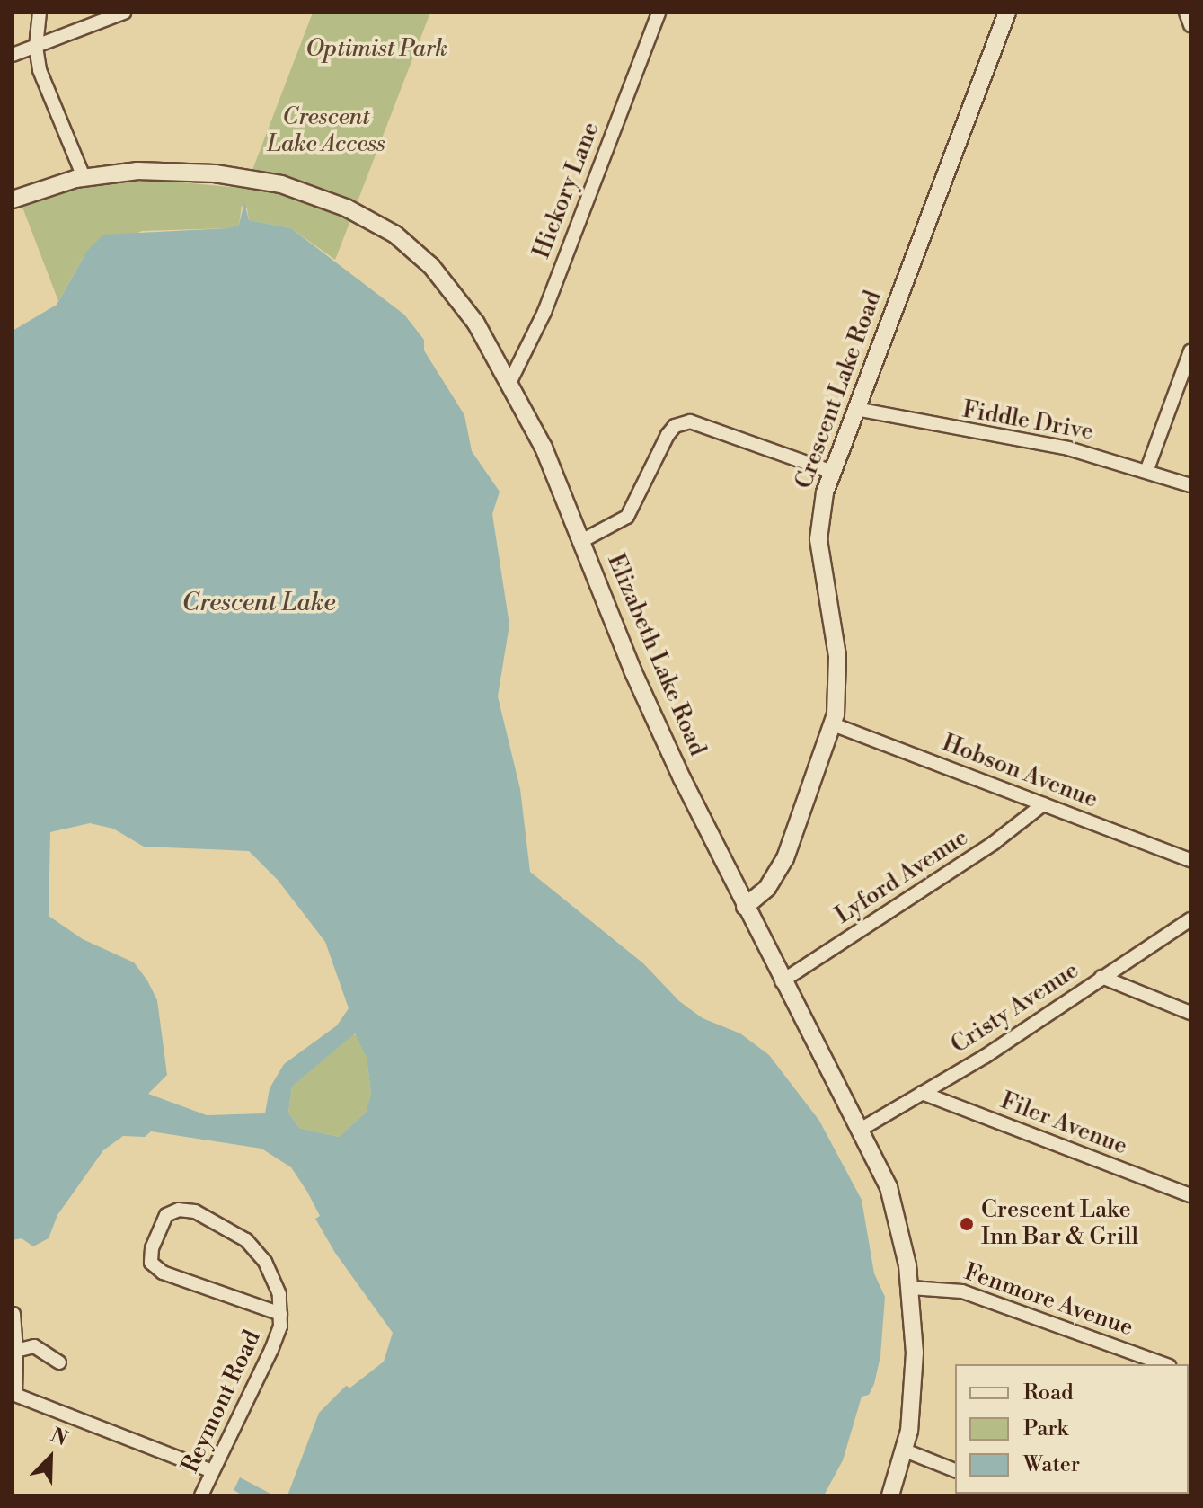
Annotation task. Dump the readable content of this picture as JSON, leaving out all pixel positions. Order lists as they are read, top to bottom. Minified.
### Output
{"streets":{"street":["Hickory Lane","Crescent Lake Road","Fiddle Drive","Elizabeth Lake Road","Hobson Avenue","Lyford Avenue","Cristy Avenue","Filer Avenue","Fenmore Avenue","Reymont Road"]},"crossings":[["Hickory Lane","Elizabeth Lake Road"],["Crescent Lake Road","Fiddle Drive"],["Crescent Lake Road","Elizabeth Lake Road"],["Crescent Lake Road","Hobson Avenue"],["Elizabeth Lake Road","Lyford Avenue"],["Elizabeth Lake Road","Cristy Avenue"],["Elizabeth Lake Road","Fenmore Avenue"],["Hobson Avenue","Lyford Avenue"],["Cristy Avenue","Filer Avenue"]],"water":["Crescent Lake"],"parks":["Optimist Park","Crescent Lake Access"],"places":["Crescent Lake Inn Bar & Grill"],"legend":["Road","Park","Water"],"north":"top right"}
